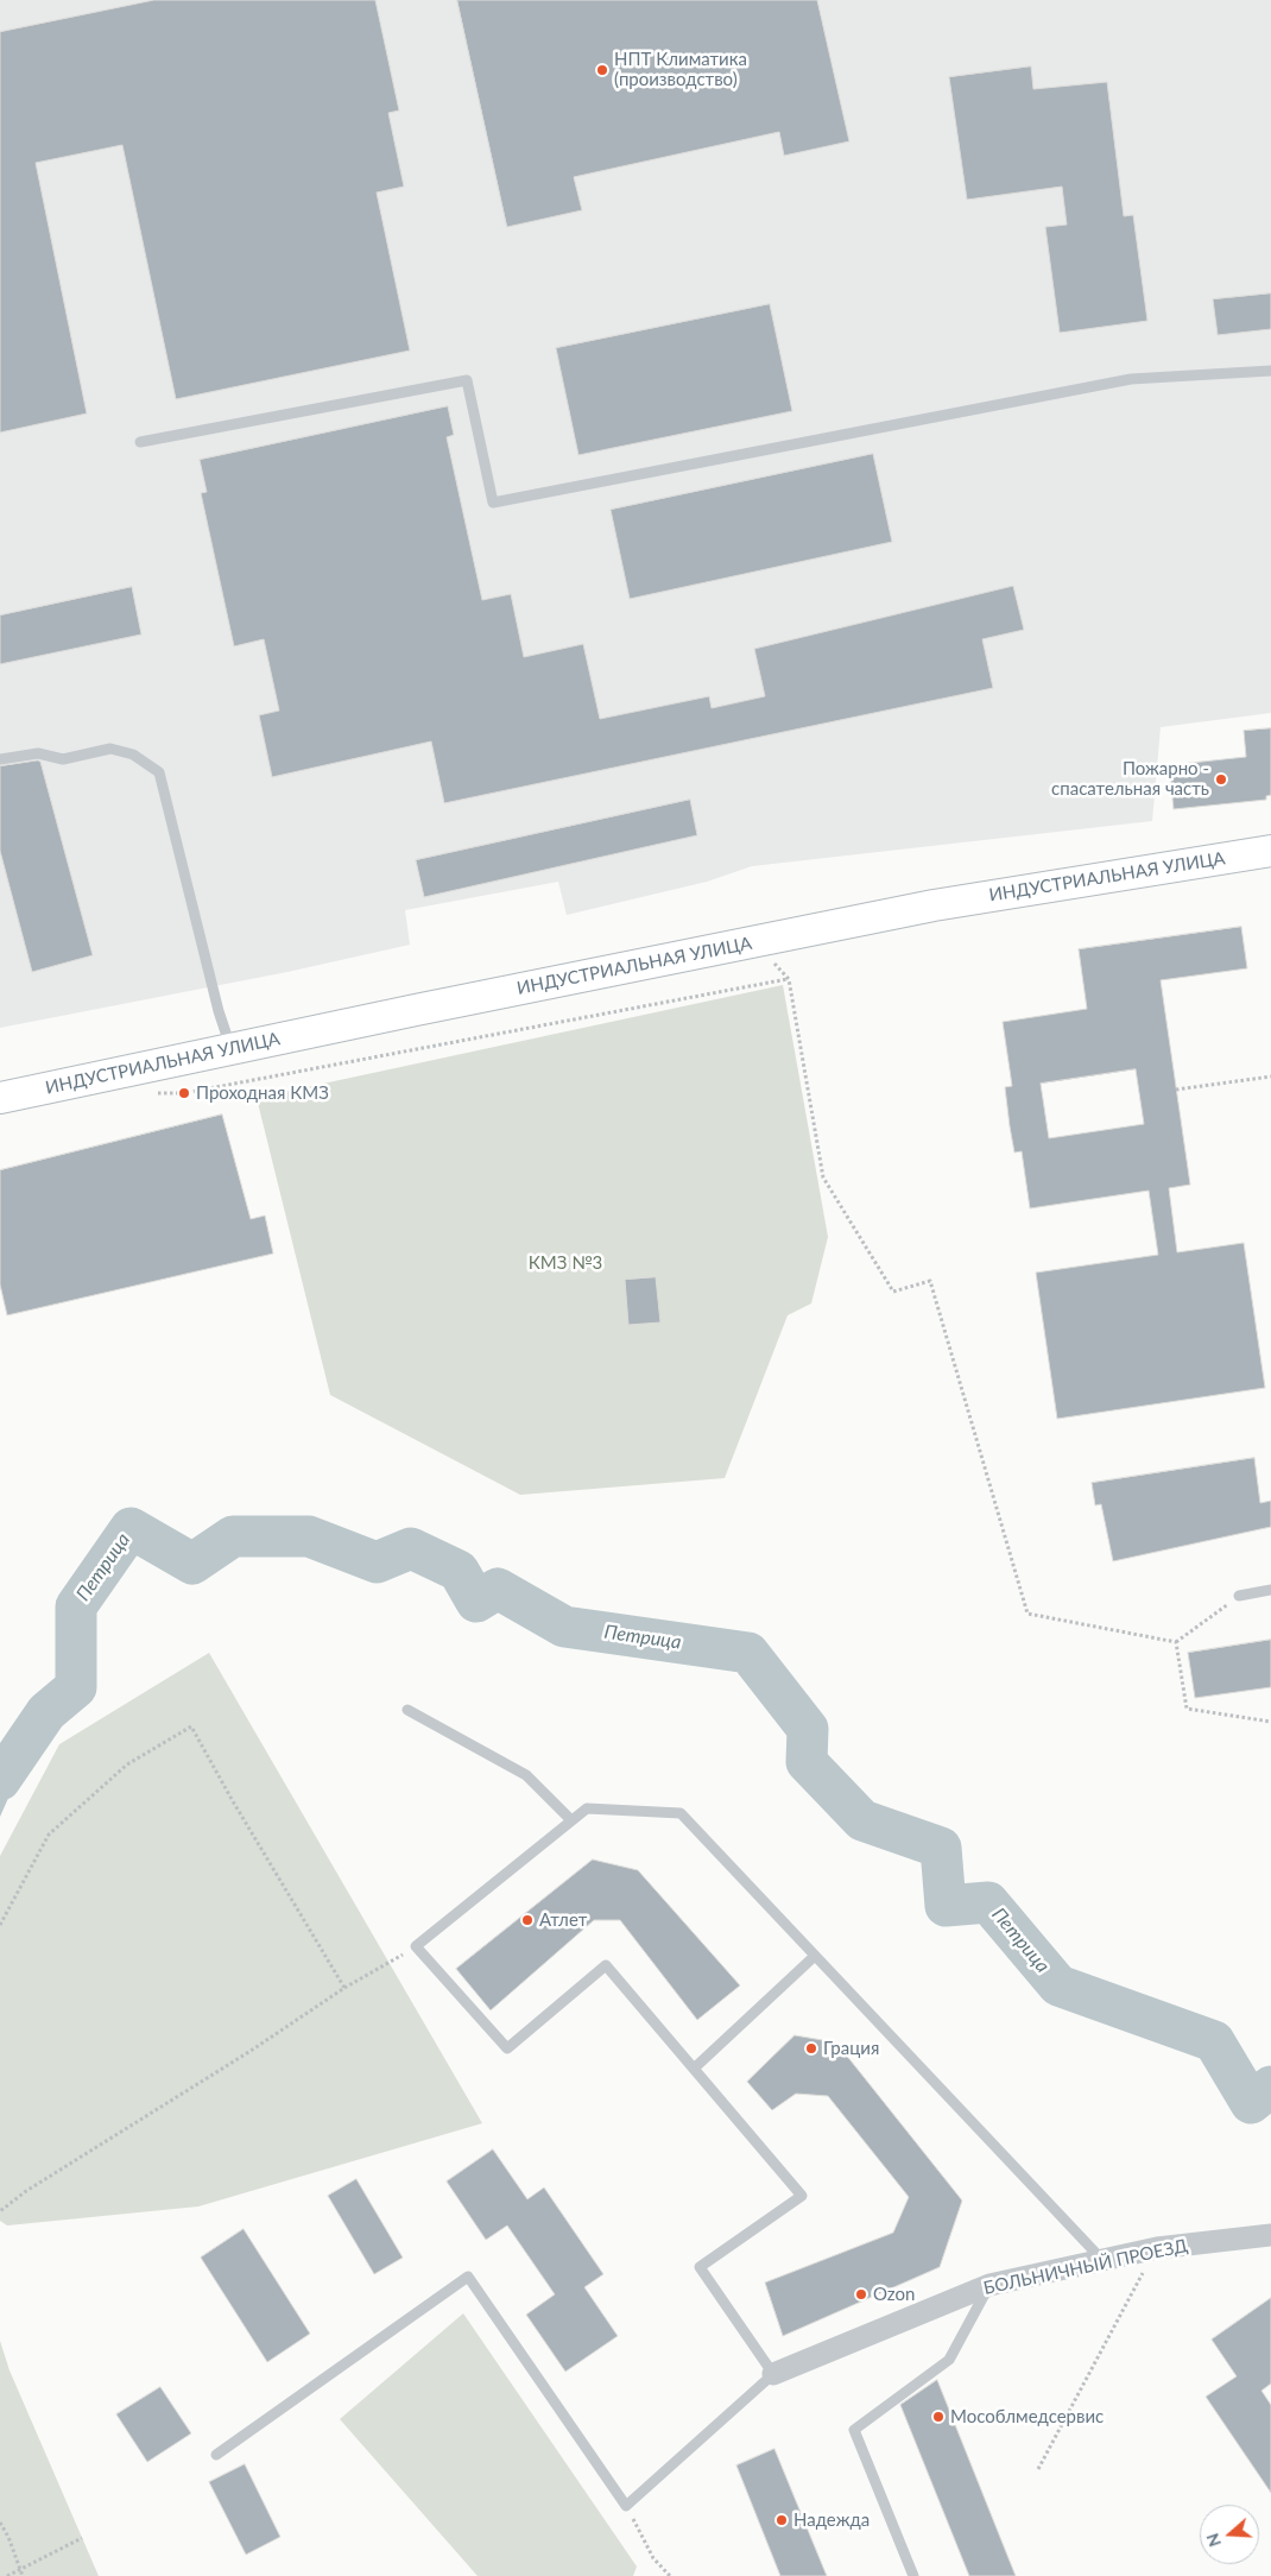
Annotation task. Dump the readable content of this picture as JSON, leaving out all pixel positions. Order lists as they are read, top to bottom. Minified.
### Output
{"streets":{"main road":["ИНДУСТРИАЛЬНАЯ УЛИЦА"],"street":["БОЛЬНИЧНЫЙ ПРОЕЗД"]},"water":["Петрица"],"parks":["КМЗ №3"],"places":["НПТ Климатика (производство)","Пожарно - спасательная часть","Проходная КМЗ","Атлет","Грация","Ozon","Мособлмедсервис","Надежда"],"north":"left"}
